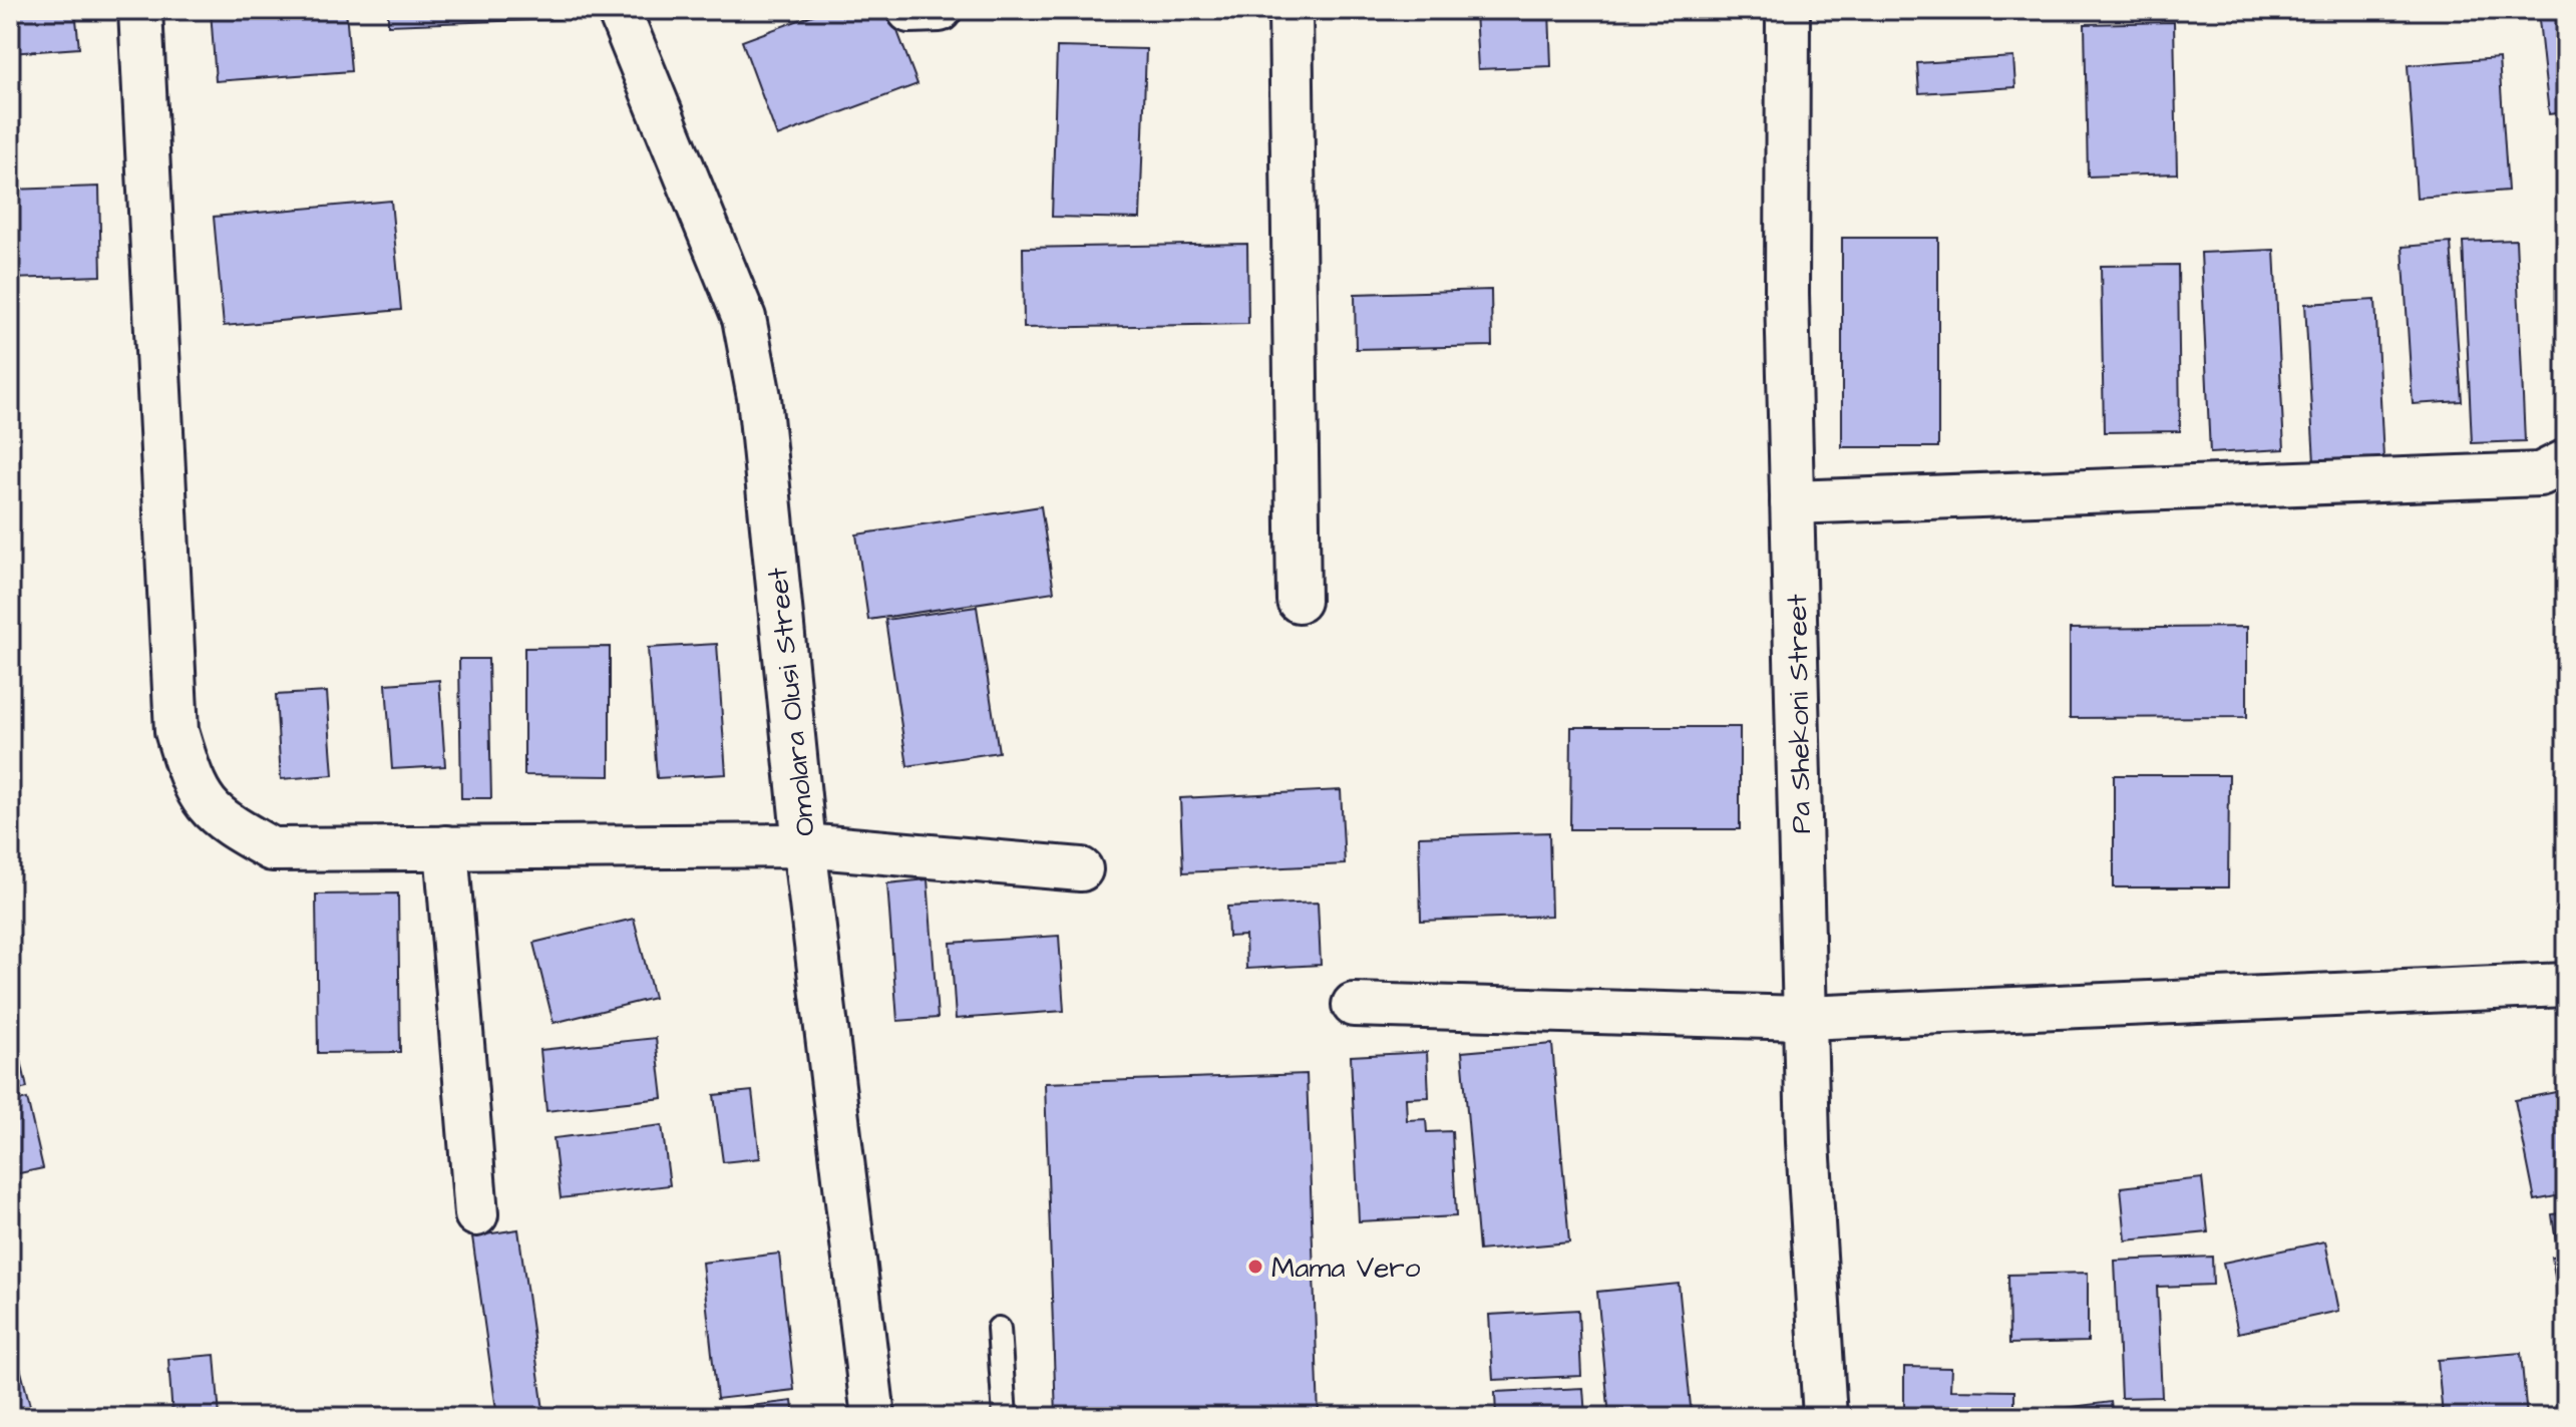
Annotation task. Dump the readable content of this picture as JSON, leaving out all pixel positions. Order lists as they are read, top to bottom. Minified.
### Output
{"streets":{"street":["Omolara Olusi Street","Pa Shekoni Street"]},"places":["Mama Vero"]}
